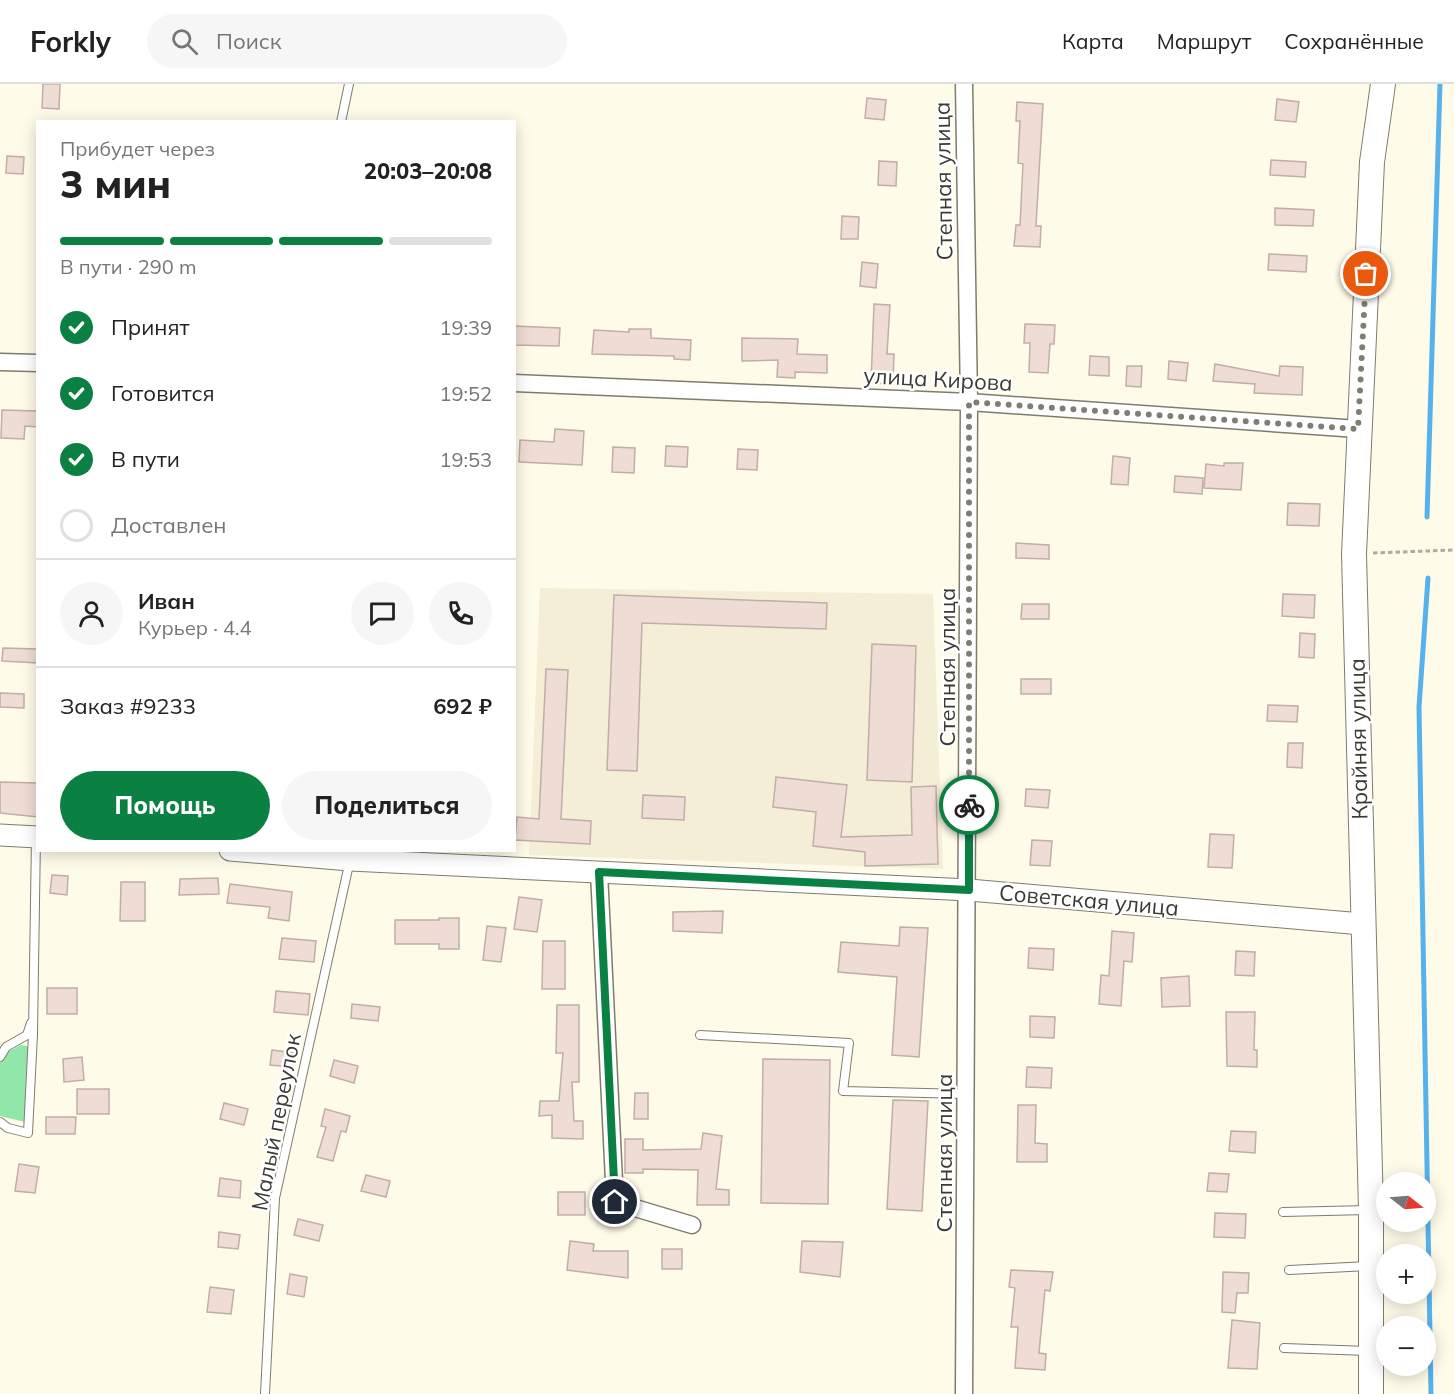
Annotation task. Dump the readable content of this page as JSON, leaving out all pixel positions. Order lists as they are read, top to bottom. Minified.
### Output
{"streets":{"main road":["Крайняя улица"],"street":["Степная улица","улица Кирова","Советская улица"],"lane":["Малый переулок"]},"crossings":[["Степная улица","улица Кирова"],["Степная улица","Советская улица"],["улица Кирова","Крайняя улица"],["Крайняя улица","Советская улица"],["Советская улица","Малый переулок"]],"north":"right","page":{"header":"Forkly","search":"Поиск","nav":["Карта","Маршрут","Сохранённые"],"heading":["3 мин","Прибудет через","20:03–20:08"],"panel":["Иван","Курьер · 4.4","Заказ #9233","692 ₽"],"bar":"В пути · 290 m","list":[["Принят","19:39"],["Готовится","19:52"],["В пути","19:53"],"Доставлен"],"buttons":["Помощь","Поделиться"],"map_buttons":["+","−"]}}
